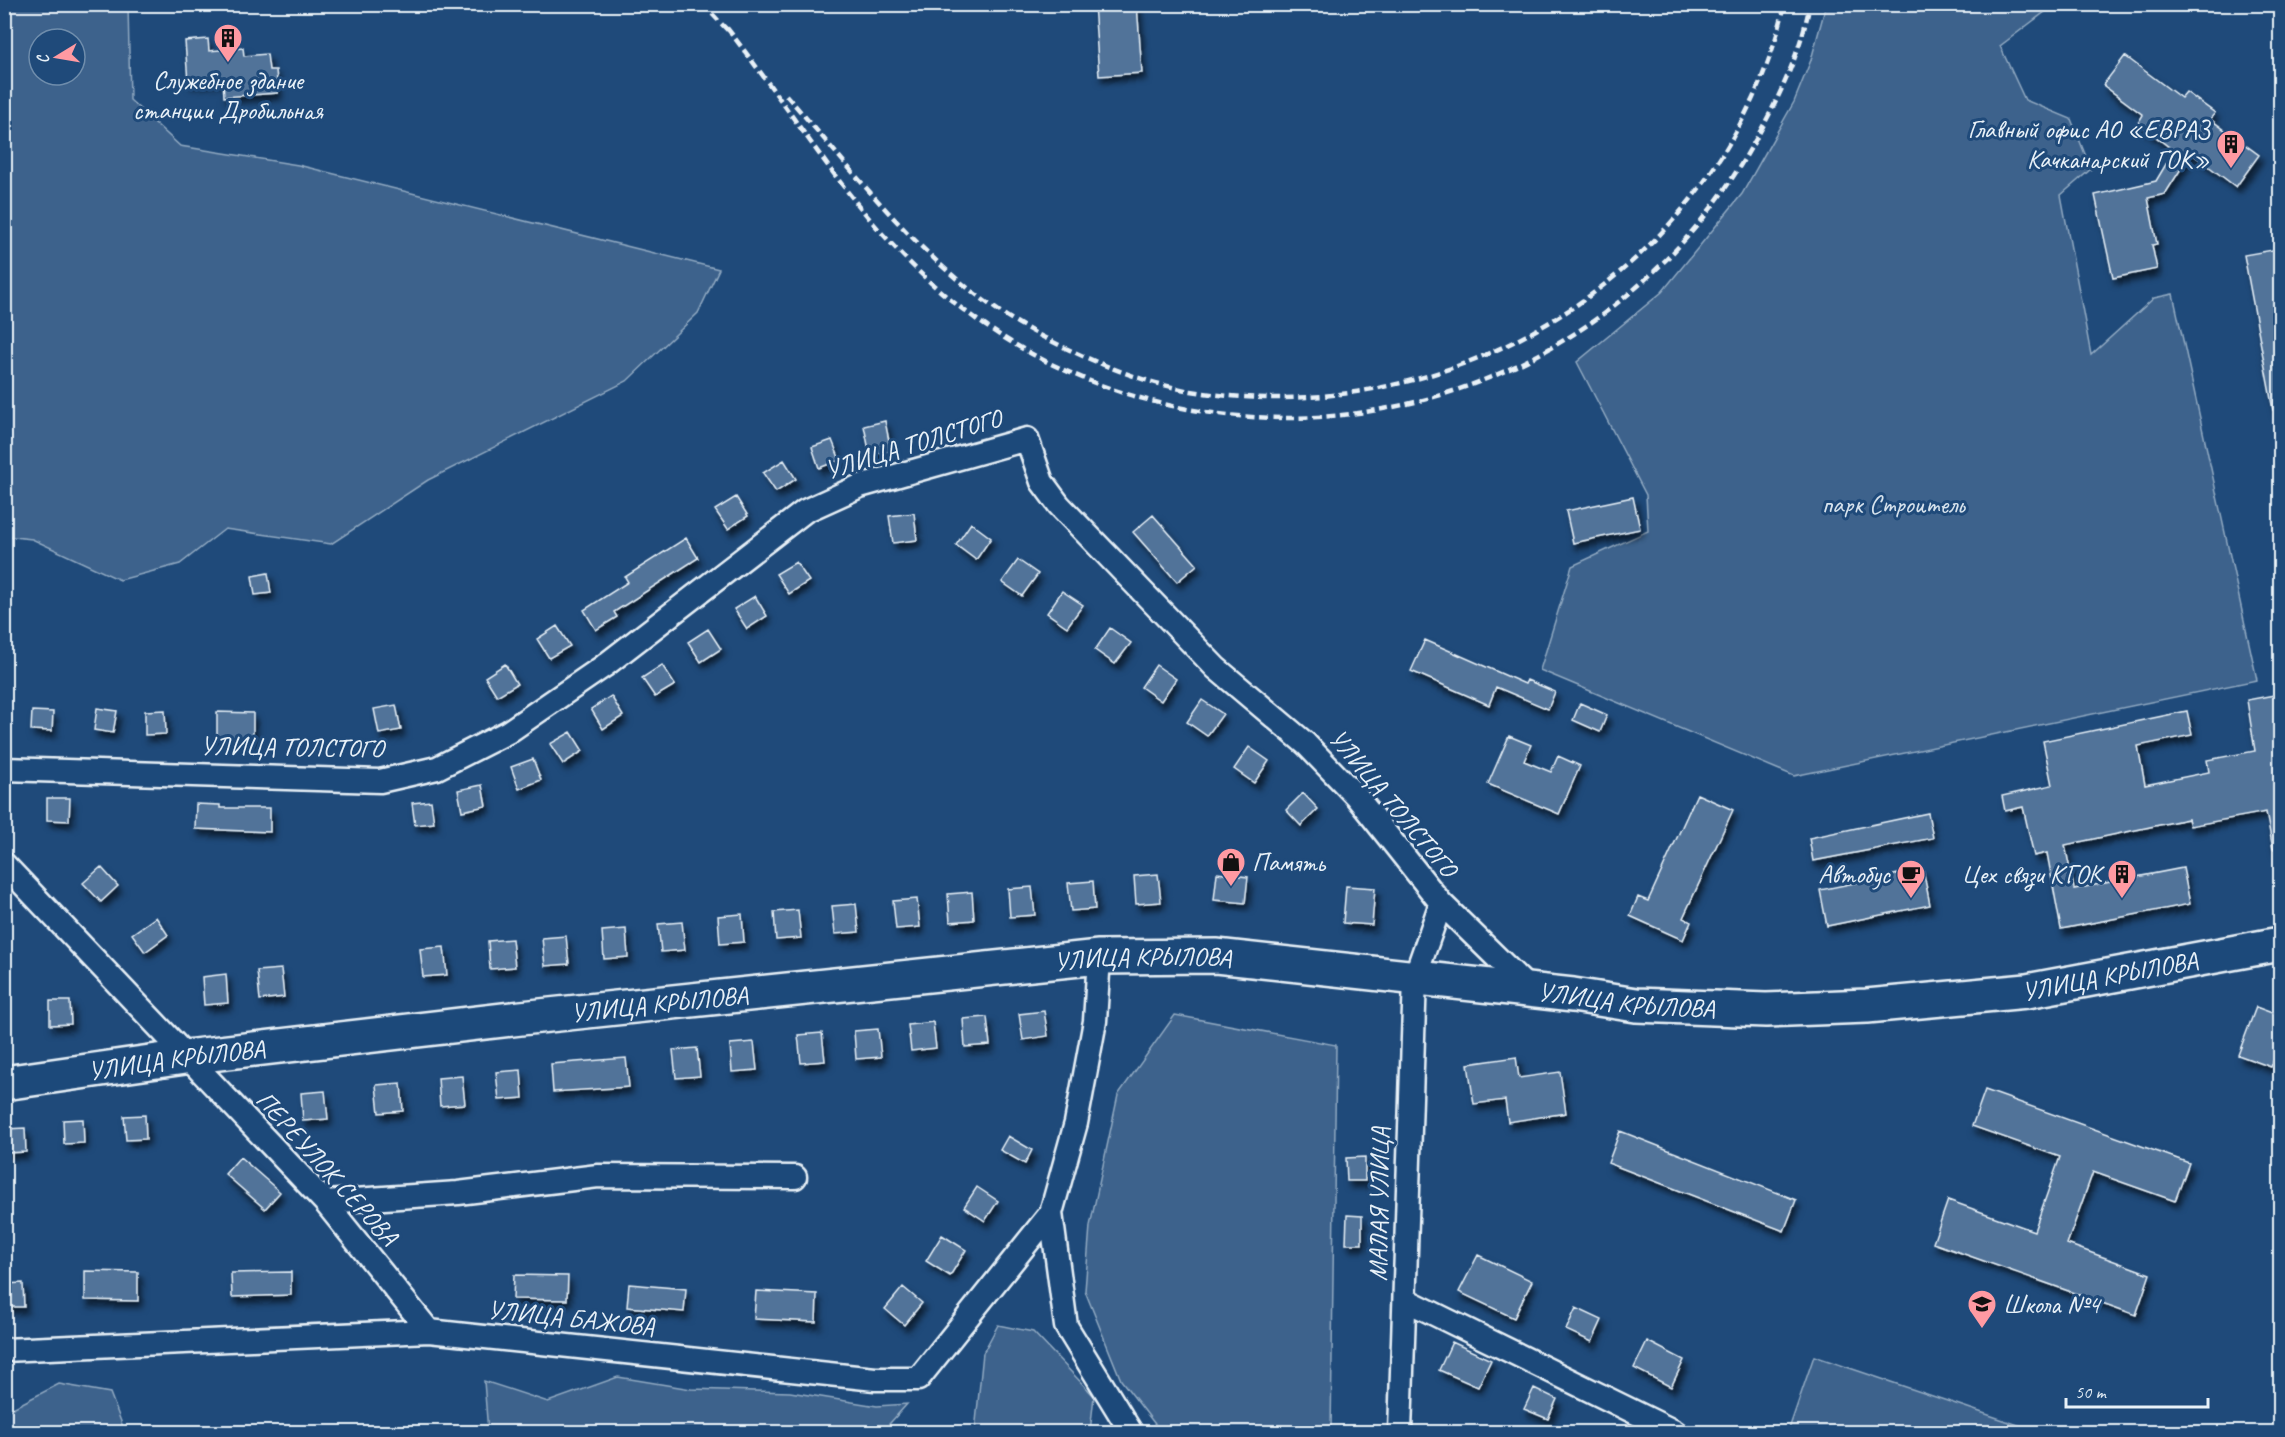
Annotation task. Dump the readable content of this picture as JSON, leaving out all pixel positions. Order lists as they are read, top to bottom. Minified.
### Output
{"streets":{"main road":["УЛИЦА КРЫЛОВА"],"street":["УЛИЦА ТОЛСТОГО","ПЕРЕУЛОК СЕРОВА","МАЛАЯ УЛИЦА","УЛИЦА БАЖОВА"]},"crossings":[["УЛИЦА ТОЛСТОГО","УЛИЦА КРЫЛОВА"],["УЛИЦА ТОЛСТОГО","МАЛАЯ УЛИЦА"],["УЛИЦА КРЫЛОВА","ПЕРЕУЛОК СЕРОВА"],["УЛИЦА КРЫЛОВА","МАЛАЯ УЛИЦА"],["ПЕРЕУЛОК СЕРОВА","УЛИЦА БАЖОВА"]],"parks":["парк Строитель"],"places":{"building":["Служебное здание станции Дробильная","Главный офис АО «ЕВРАЗ Качканарский ГОК»","Цех связи КГОК"],"shop":["Память"],"cafe":["Автобус"],"school or university":["Школа №4"]},"scale_bar":"50 m","north":"left"}
